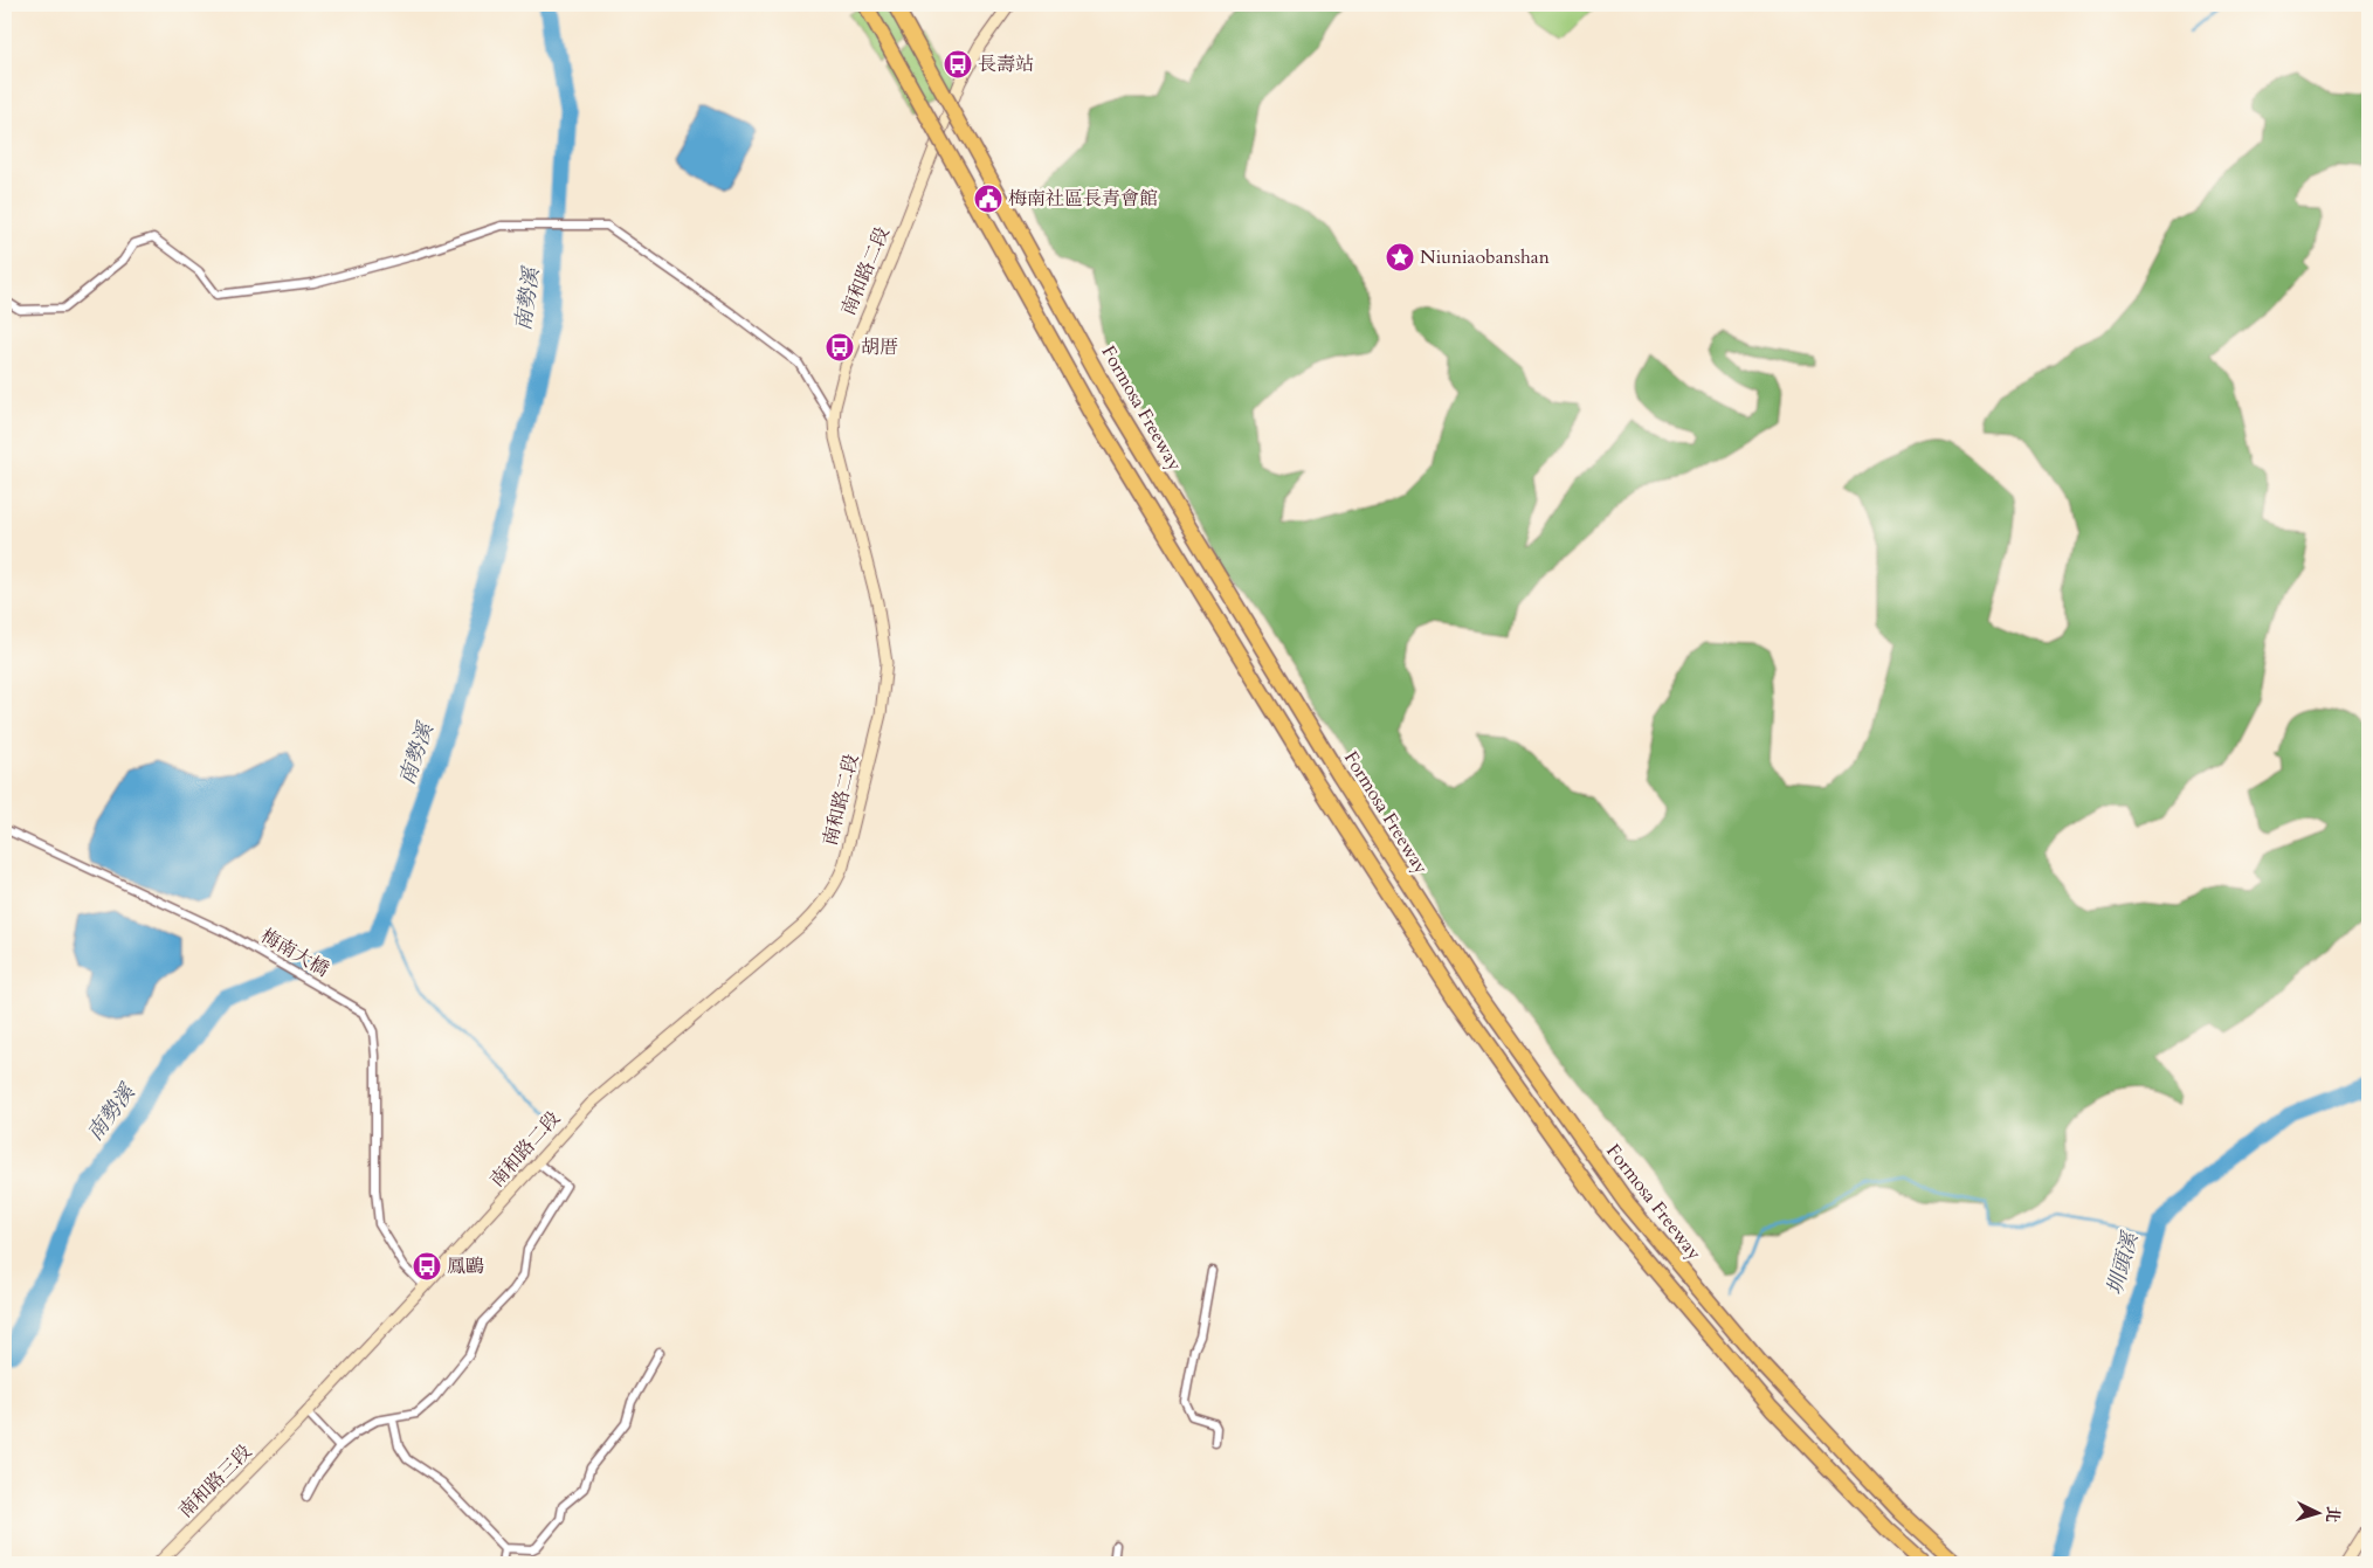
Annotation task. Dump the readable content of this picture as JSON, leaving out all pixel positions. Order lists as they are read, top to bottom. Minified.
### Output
{"streets":{"highway":["Formosa Freeway"],"main road":["南和路二段","南和路三段"],"street":["梅南大橋"]},"crossings":[["南和路二段","梅南大橋"],["南和路二段","南和路三段"]],"water":["南勢溪","圳頭溪"],"places":{"bus stop":["長壽站","胡厝","鳳鷗"],"public building":["梅南社區長青會館"],"place":["Niuniaobanshan"]},"north":"right"}
